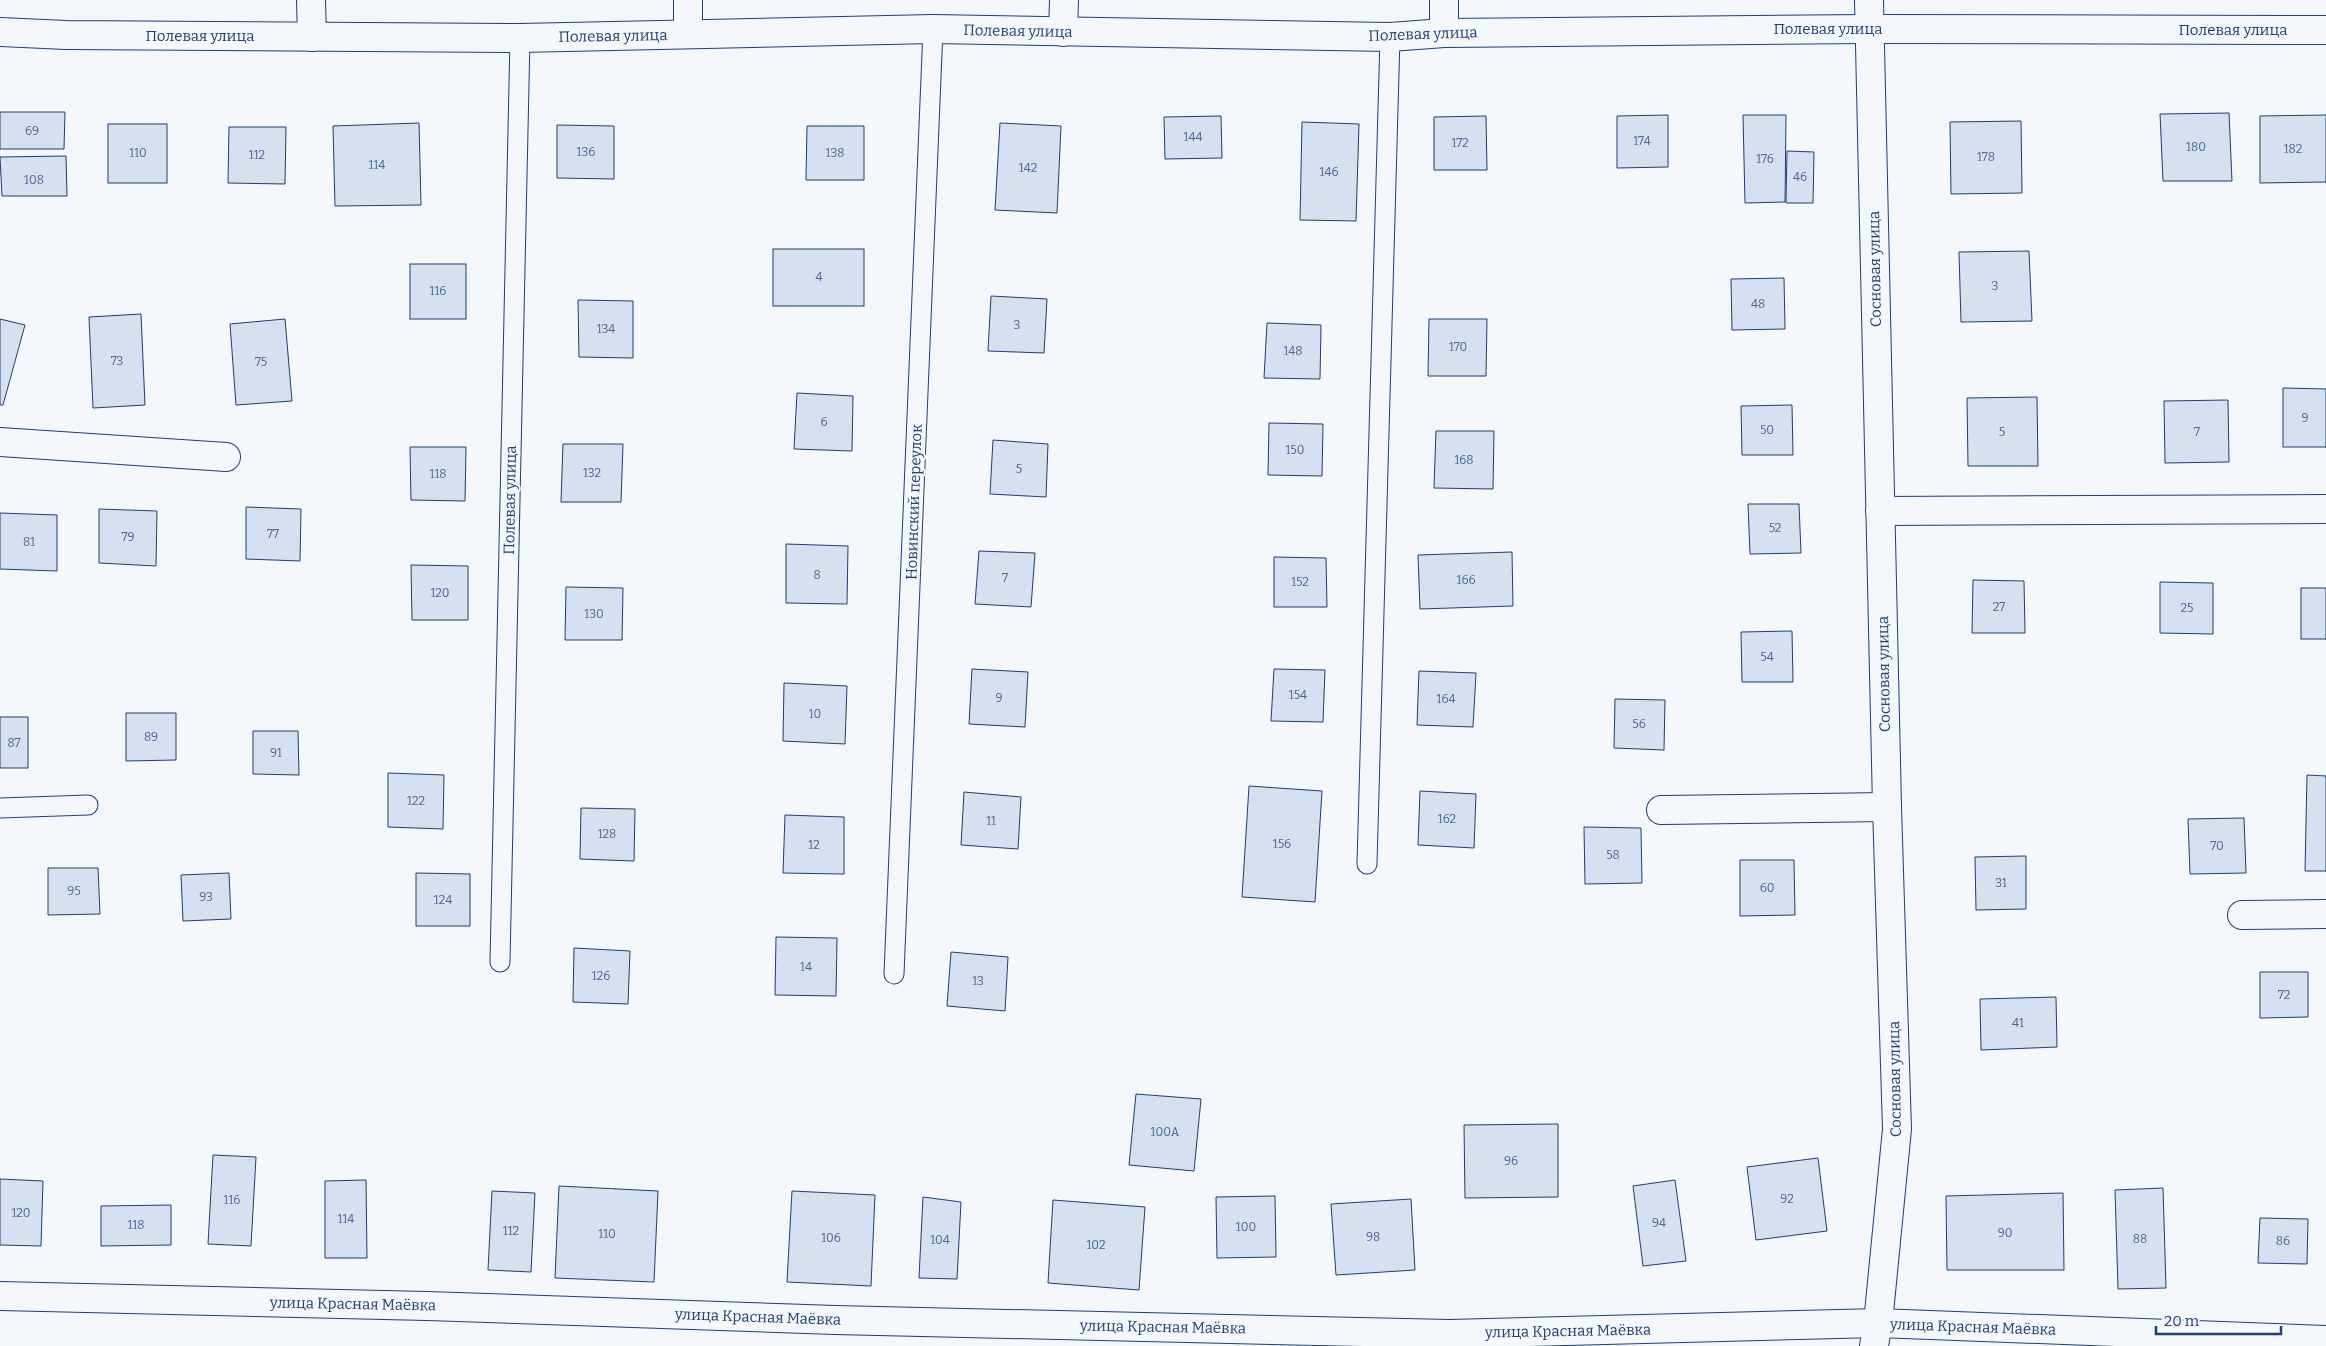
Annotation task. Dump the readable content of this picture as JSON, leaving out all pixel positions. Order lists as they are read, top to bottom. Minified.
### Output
{"streets":{"street":["Полевая улица","Сосновая улица","улица Красная Маёвка"],"lane":["Новинский переулок"]},"crossings":[["Полевая улица","Сосновая улица"],["Полевая улица","Новинский переулок"],["Сосновая улица","улица Красная Маёвка"]],"house_numbers":["69","144","174","172","180","182","136","110","138","112","178","176","114","142","146","46","108","4","3","116","48","3","134","170","148","73","75","9","6","50","5","7","150","168","5","132","118","52","77","79","81","8","7","166","152","120","27","25","130","54","154","9","164","10","56","89","87","91","122","162","11","128","156","12","70","58","31","60","95","93","124","14","126","13","72","41","100А","96","92","116","120","114","94","118","100","112","90","110","98","106","88","104","86","102"],"scale_bar":"20 m"}
